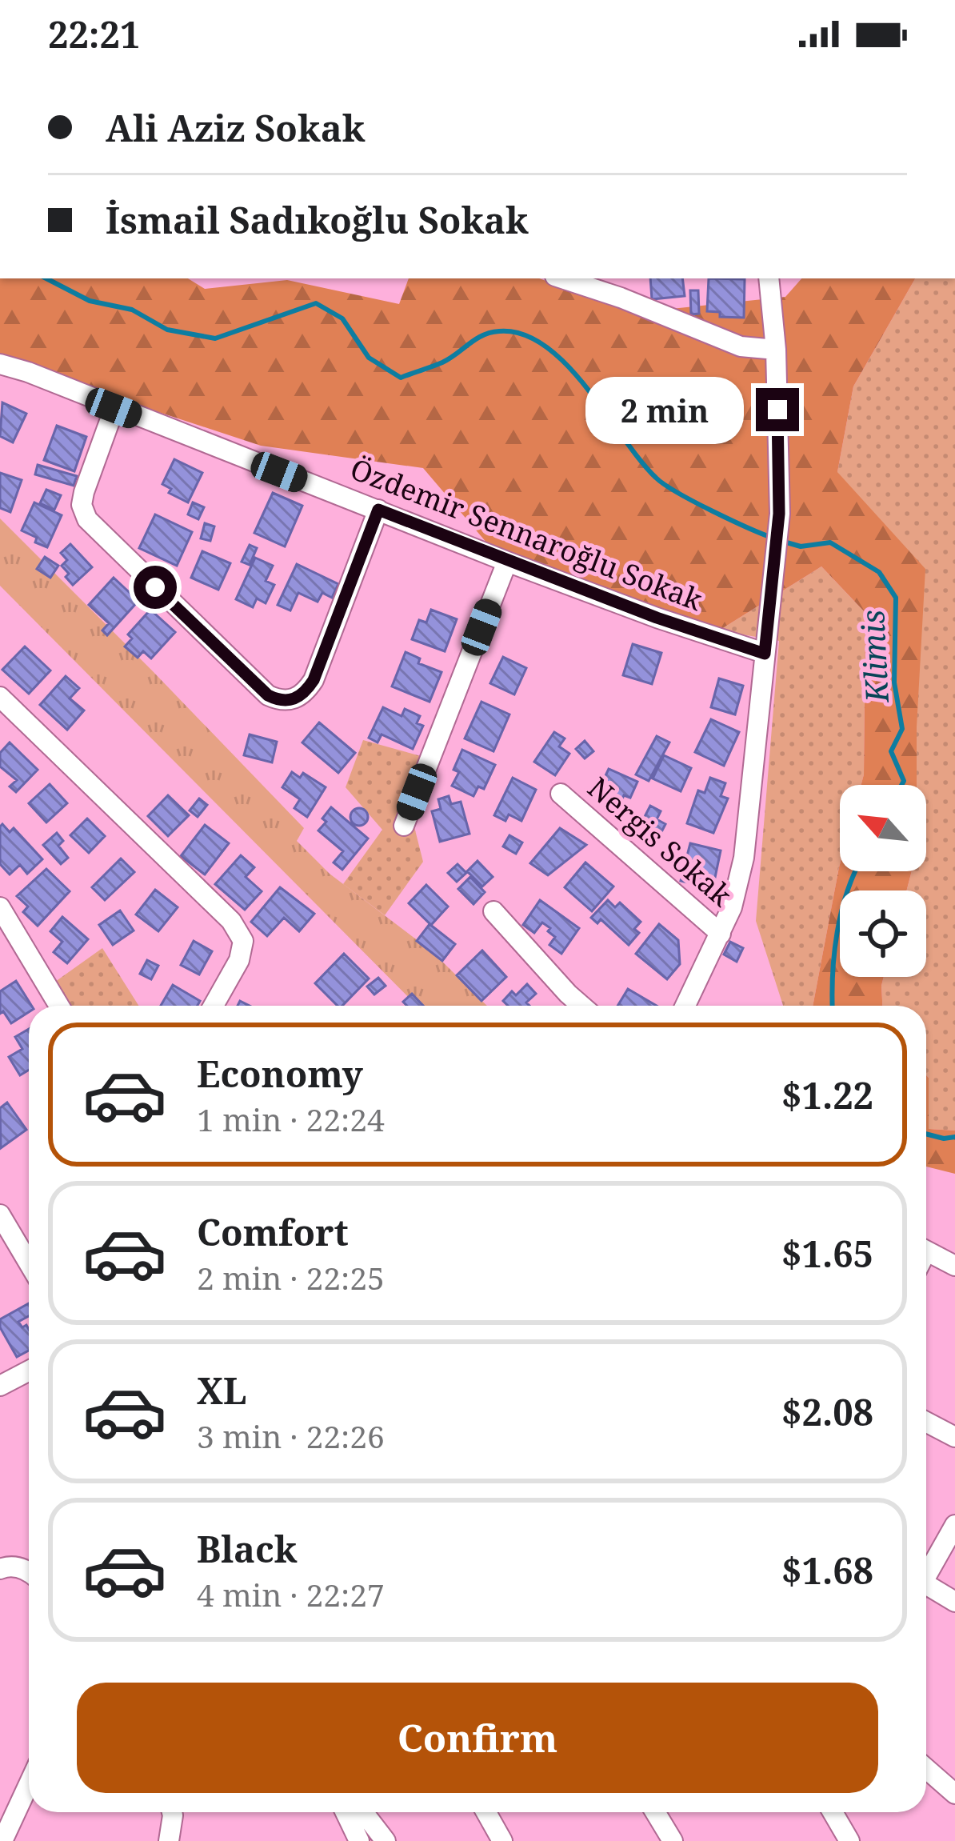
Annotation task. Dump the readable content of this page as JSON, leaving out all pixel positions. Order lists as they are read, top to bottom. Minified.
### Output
{"streets":{"street":["Özdemir Sennaroğlu Sokak","Nergis Sokak"]},"water":["Klimis"],"north":"top left","page":{"status":"22:21","banner":["Ali Aziz Sokak","İsmail Sadıkoğlu Sokak"],"bubble":"2 min","list":[{"name":"Economy","note":"1 min · 22:24","value":"$1.22"},{"name":"Comfort","note":"2 min · 22:25","value":"$1.65"},{"name":"XL","note":"3 min · 22:26","value":"$2.08"},{"name":"Black","note":"4 min · 22:27","value":"$1.68"}],"buttons":"Confirm"}}
